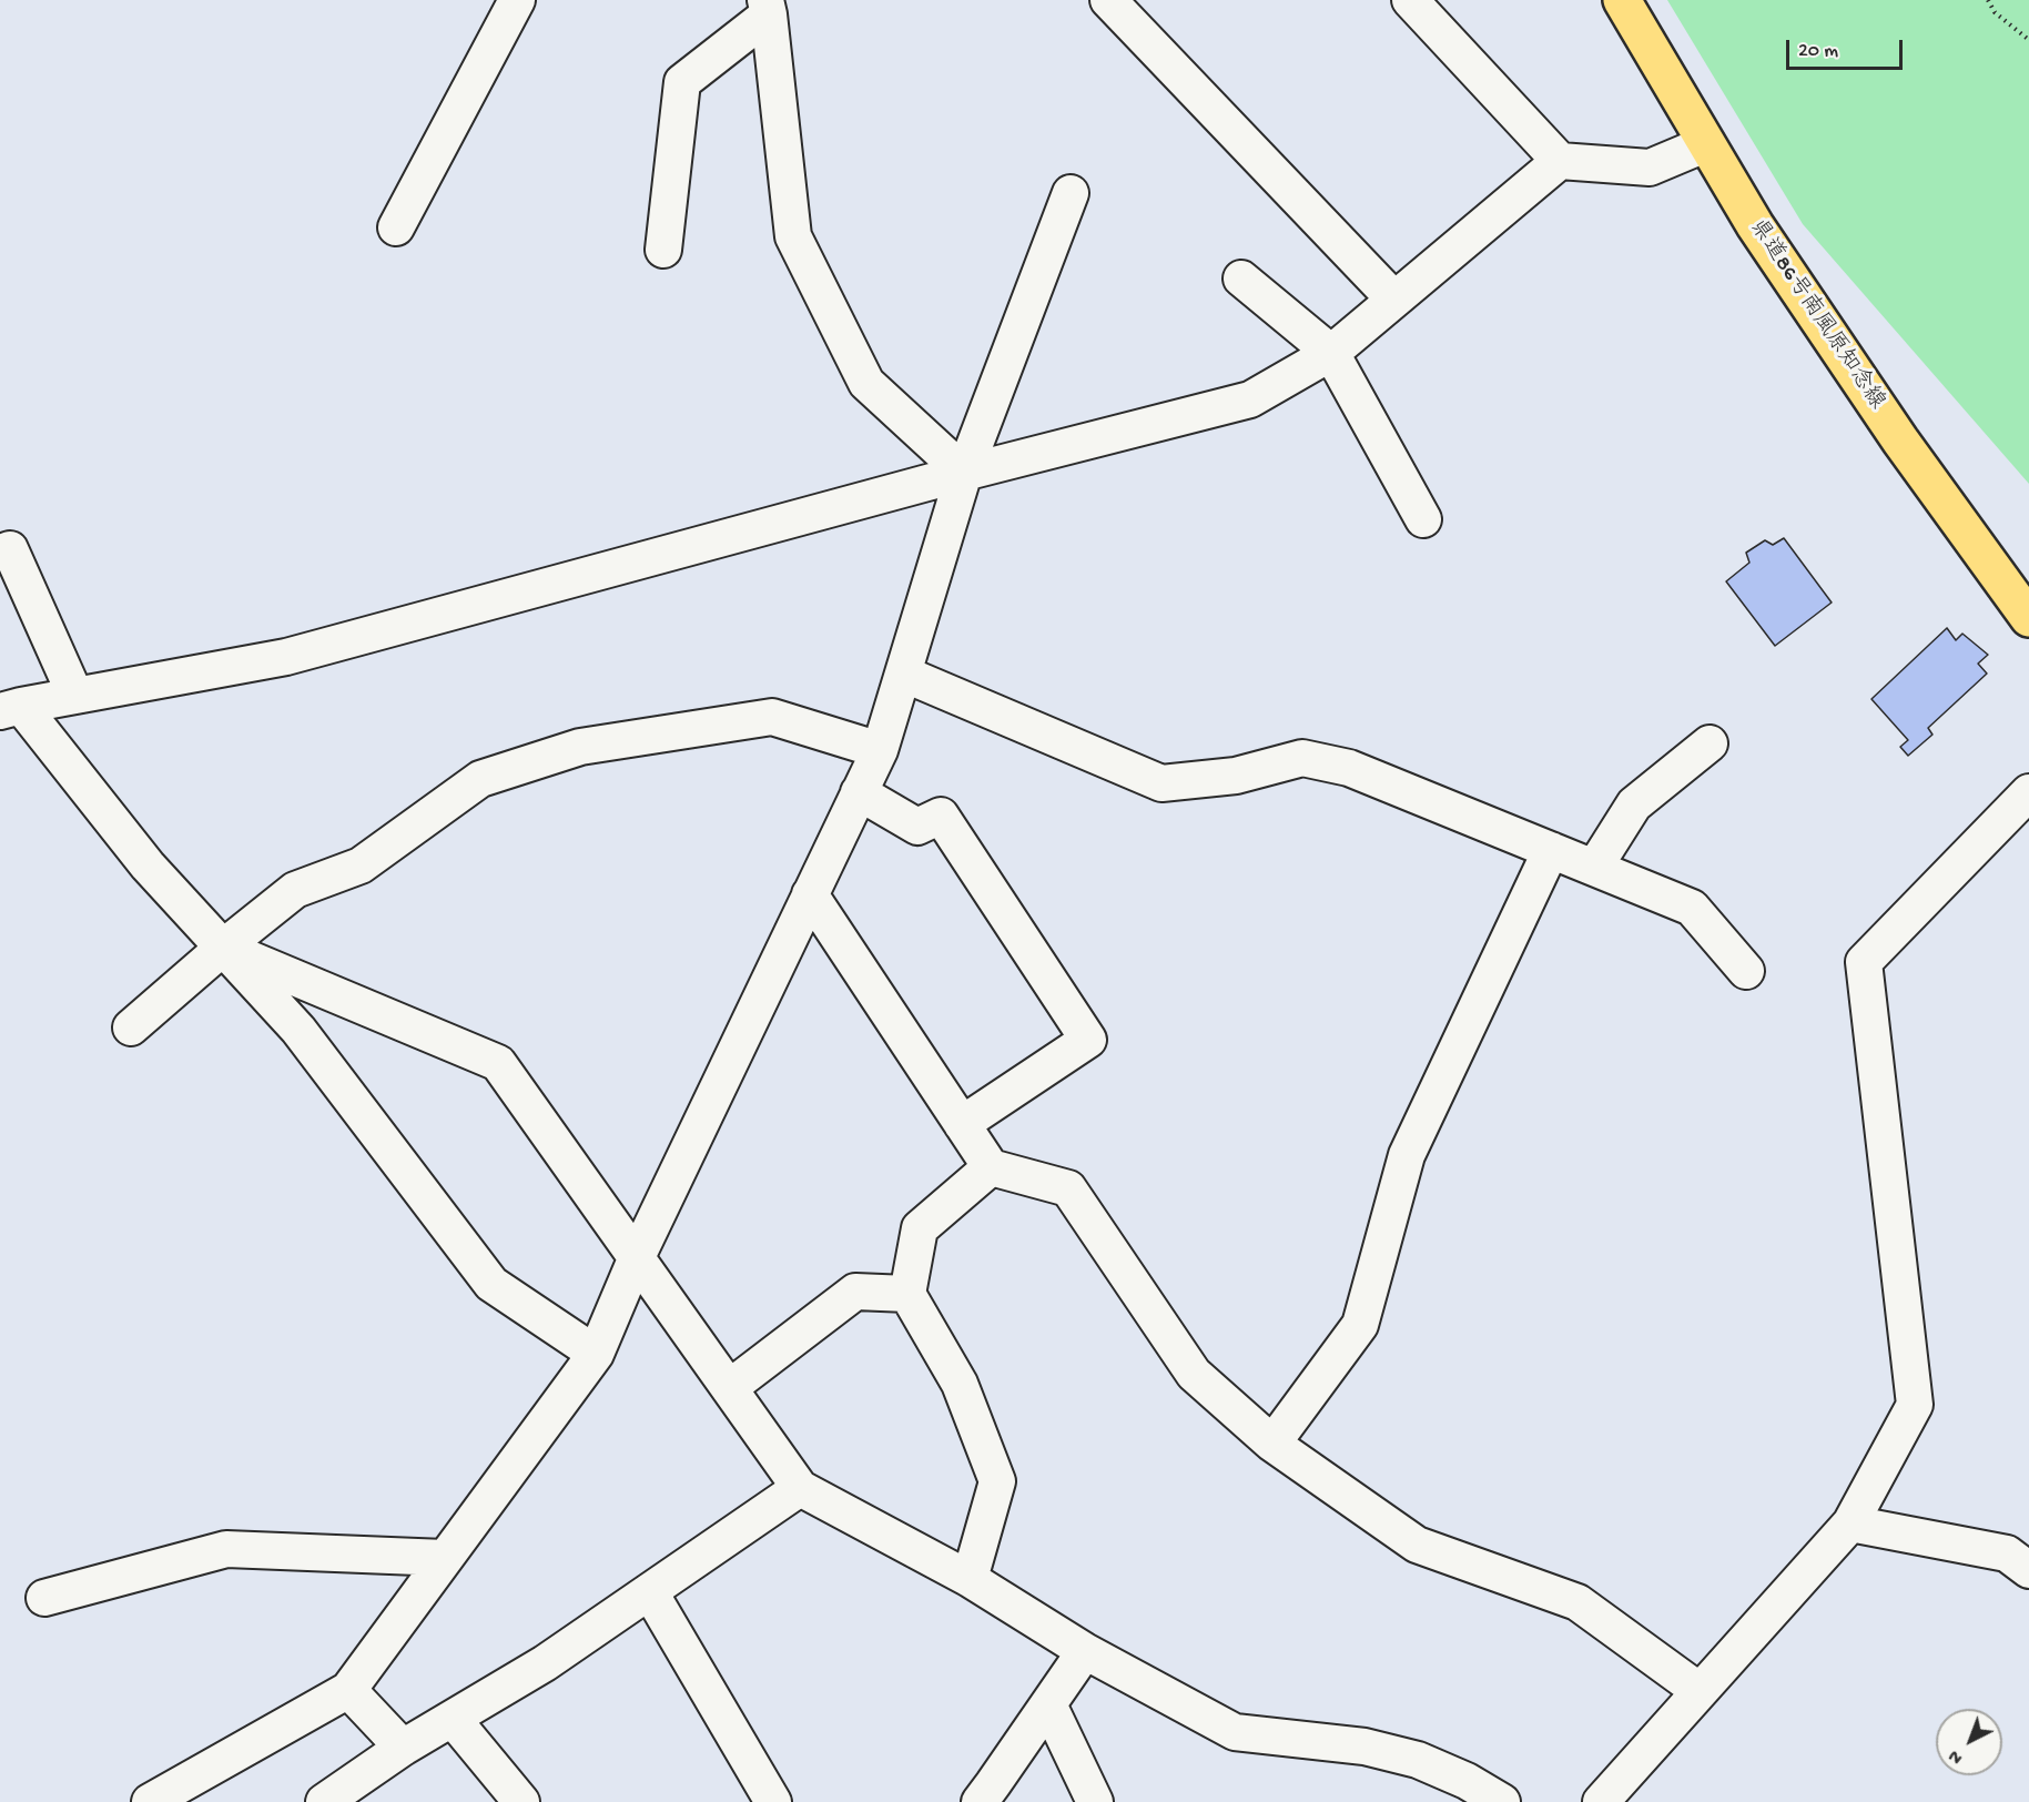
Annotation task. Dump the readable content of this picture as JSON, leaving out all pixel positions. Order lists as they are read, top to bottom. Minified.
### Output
{"streets":{"main road":["県道86号南風原知念線"]},"scale_bar":"20 m","north":"bottom left"}
